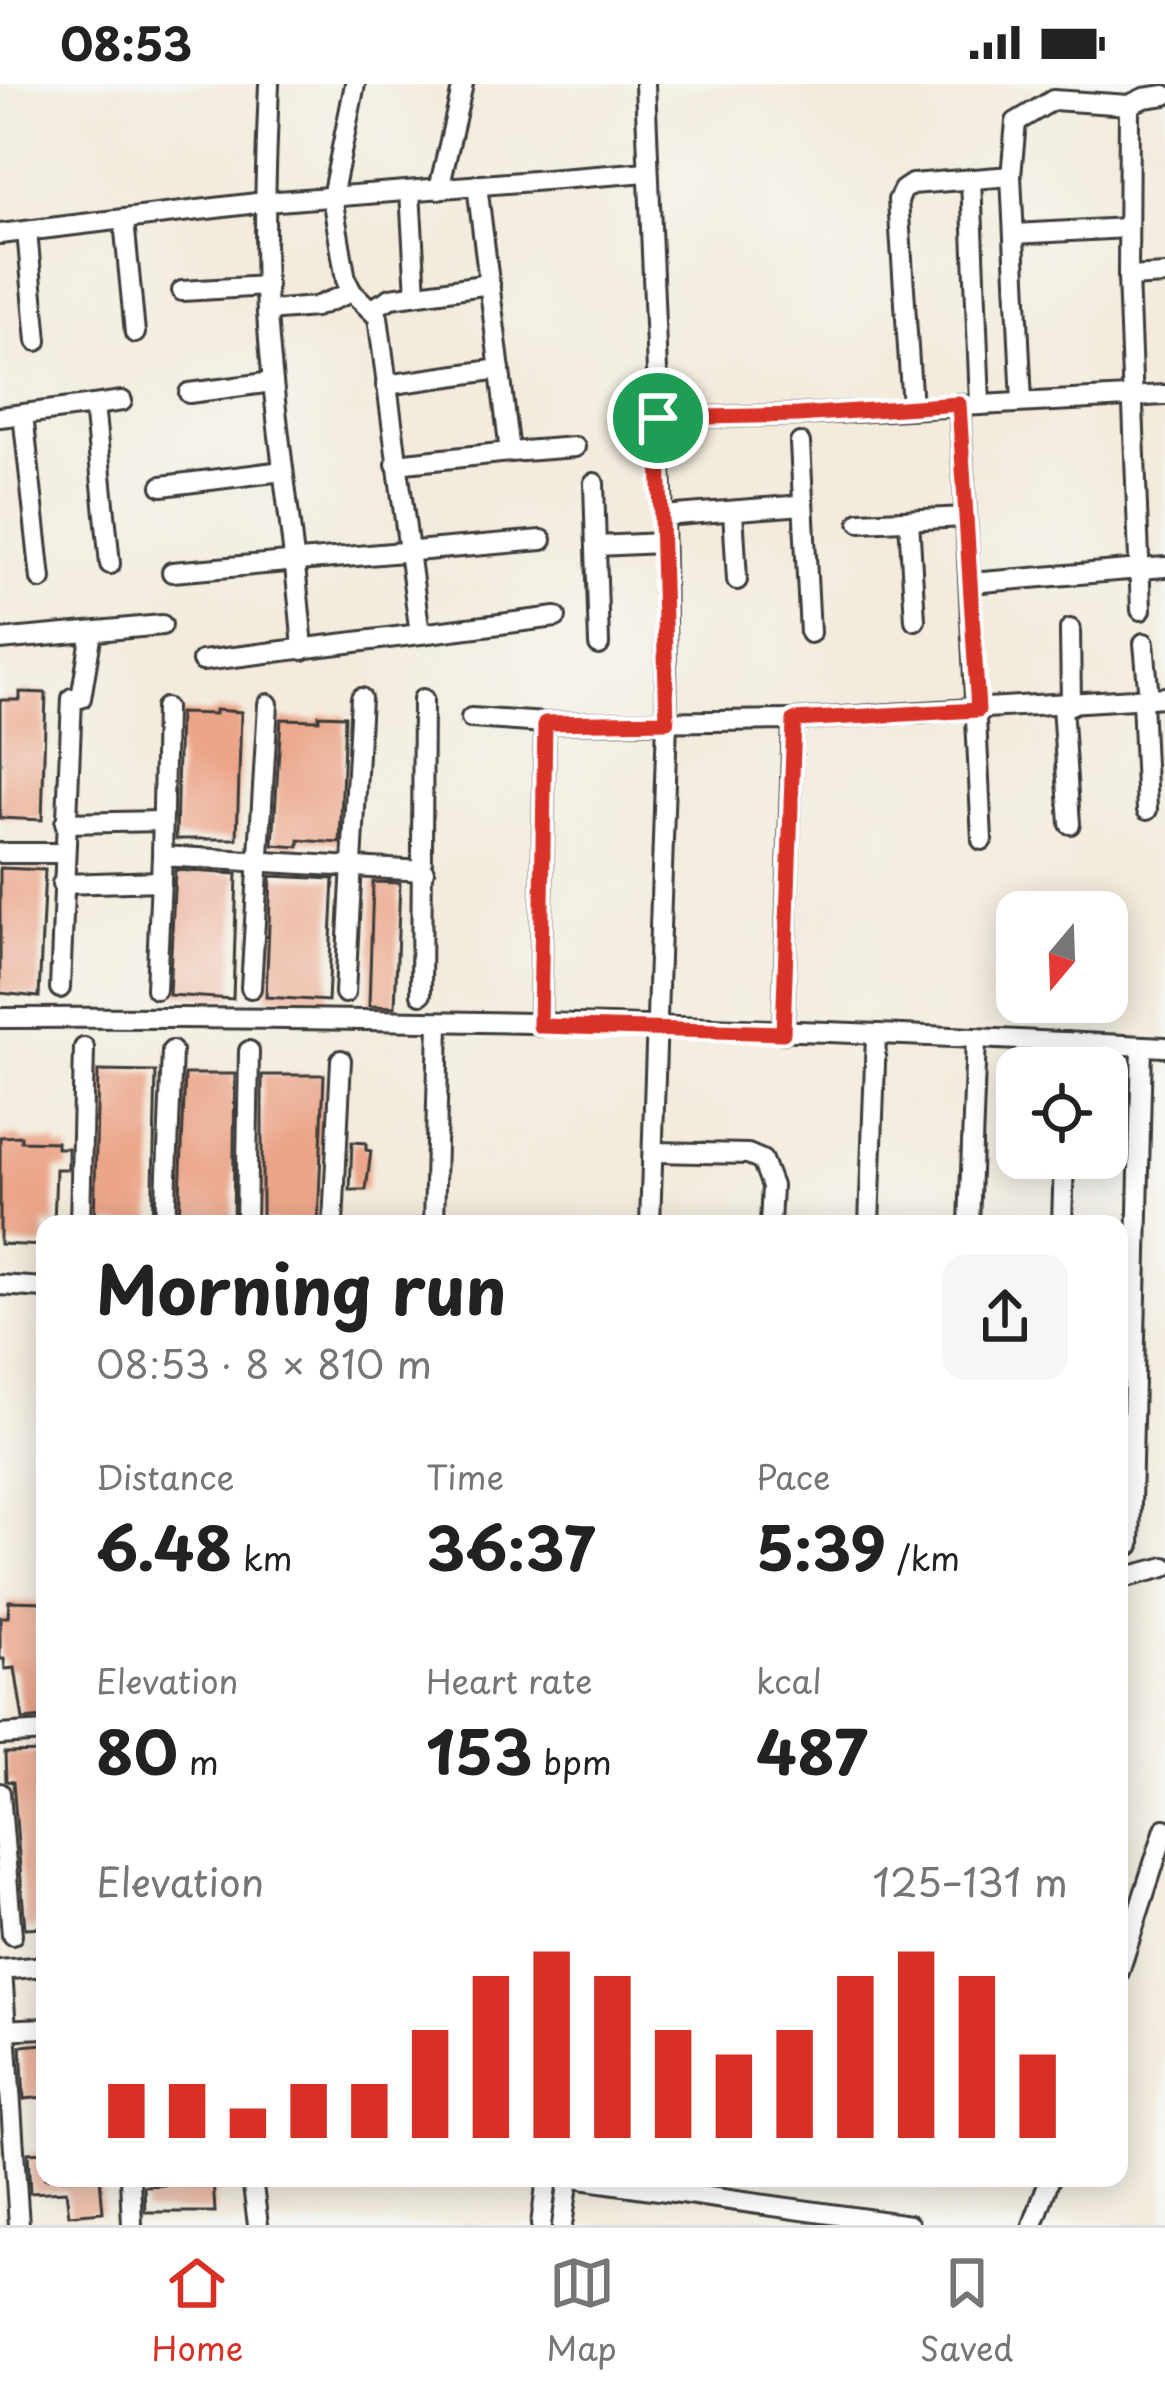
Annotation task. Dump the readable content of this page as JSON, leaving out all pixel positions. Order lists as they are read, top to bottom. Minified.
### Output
{"north":"bottom","page":{"status":"08:53","heading":["Morning run","08:53 · 8 × 810 m"],"stats":[["Distance","6.48 km"],["Time","36:37"],["Pace","5:39 /km"],["Elevation","80 m"],["Heart rate","153 bpm"],["kcal","487"]],"chart":["Elevation","125–131 m"],"tabs":["Home","Map","Saved"]}}
